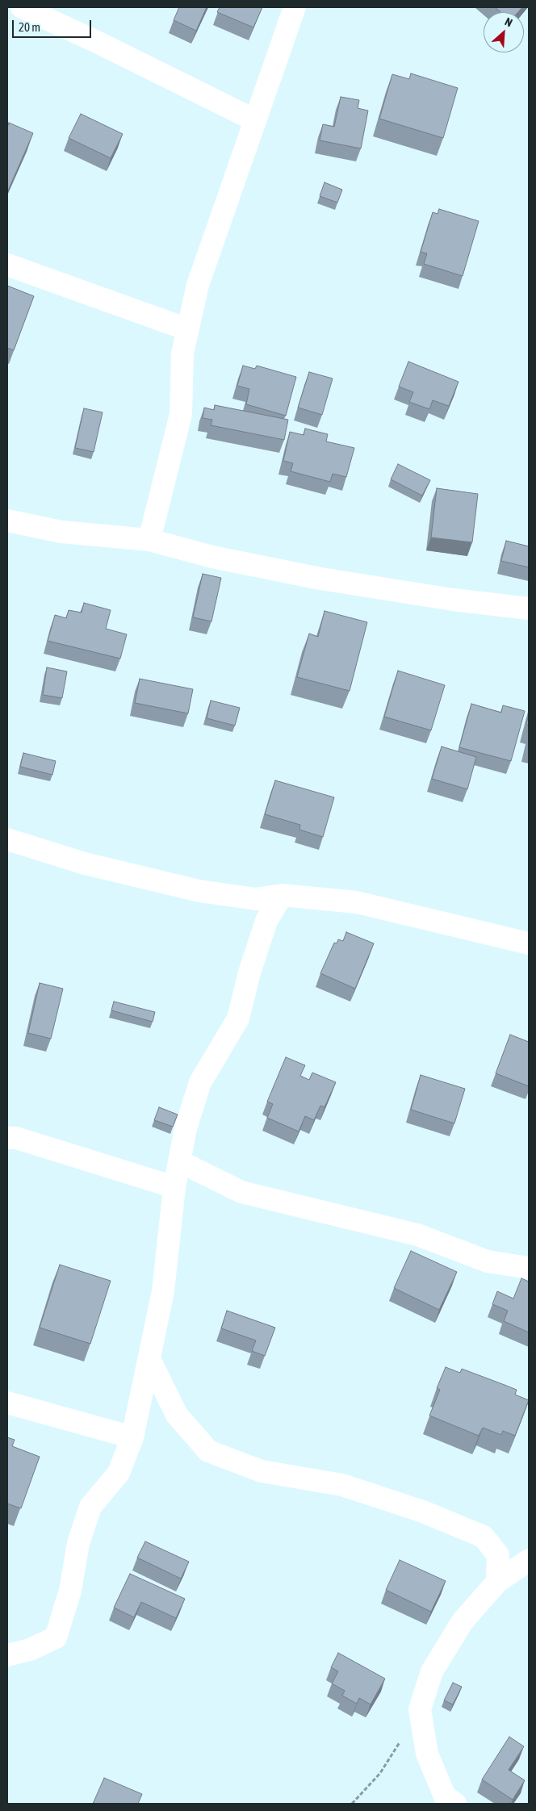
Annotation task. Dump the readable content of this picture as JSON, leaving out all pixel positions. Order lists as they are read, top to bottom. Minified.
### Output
{"scale_bar":"20 m","north":"top right"}
